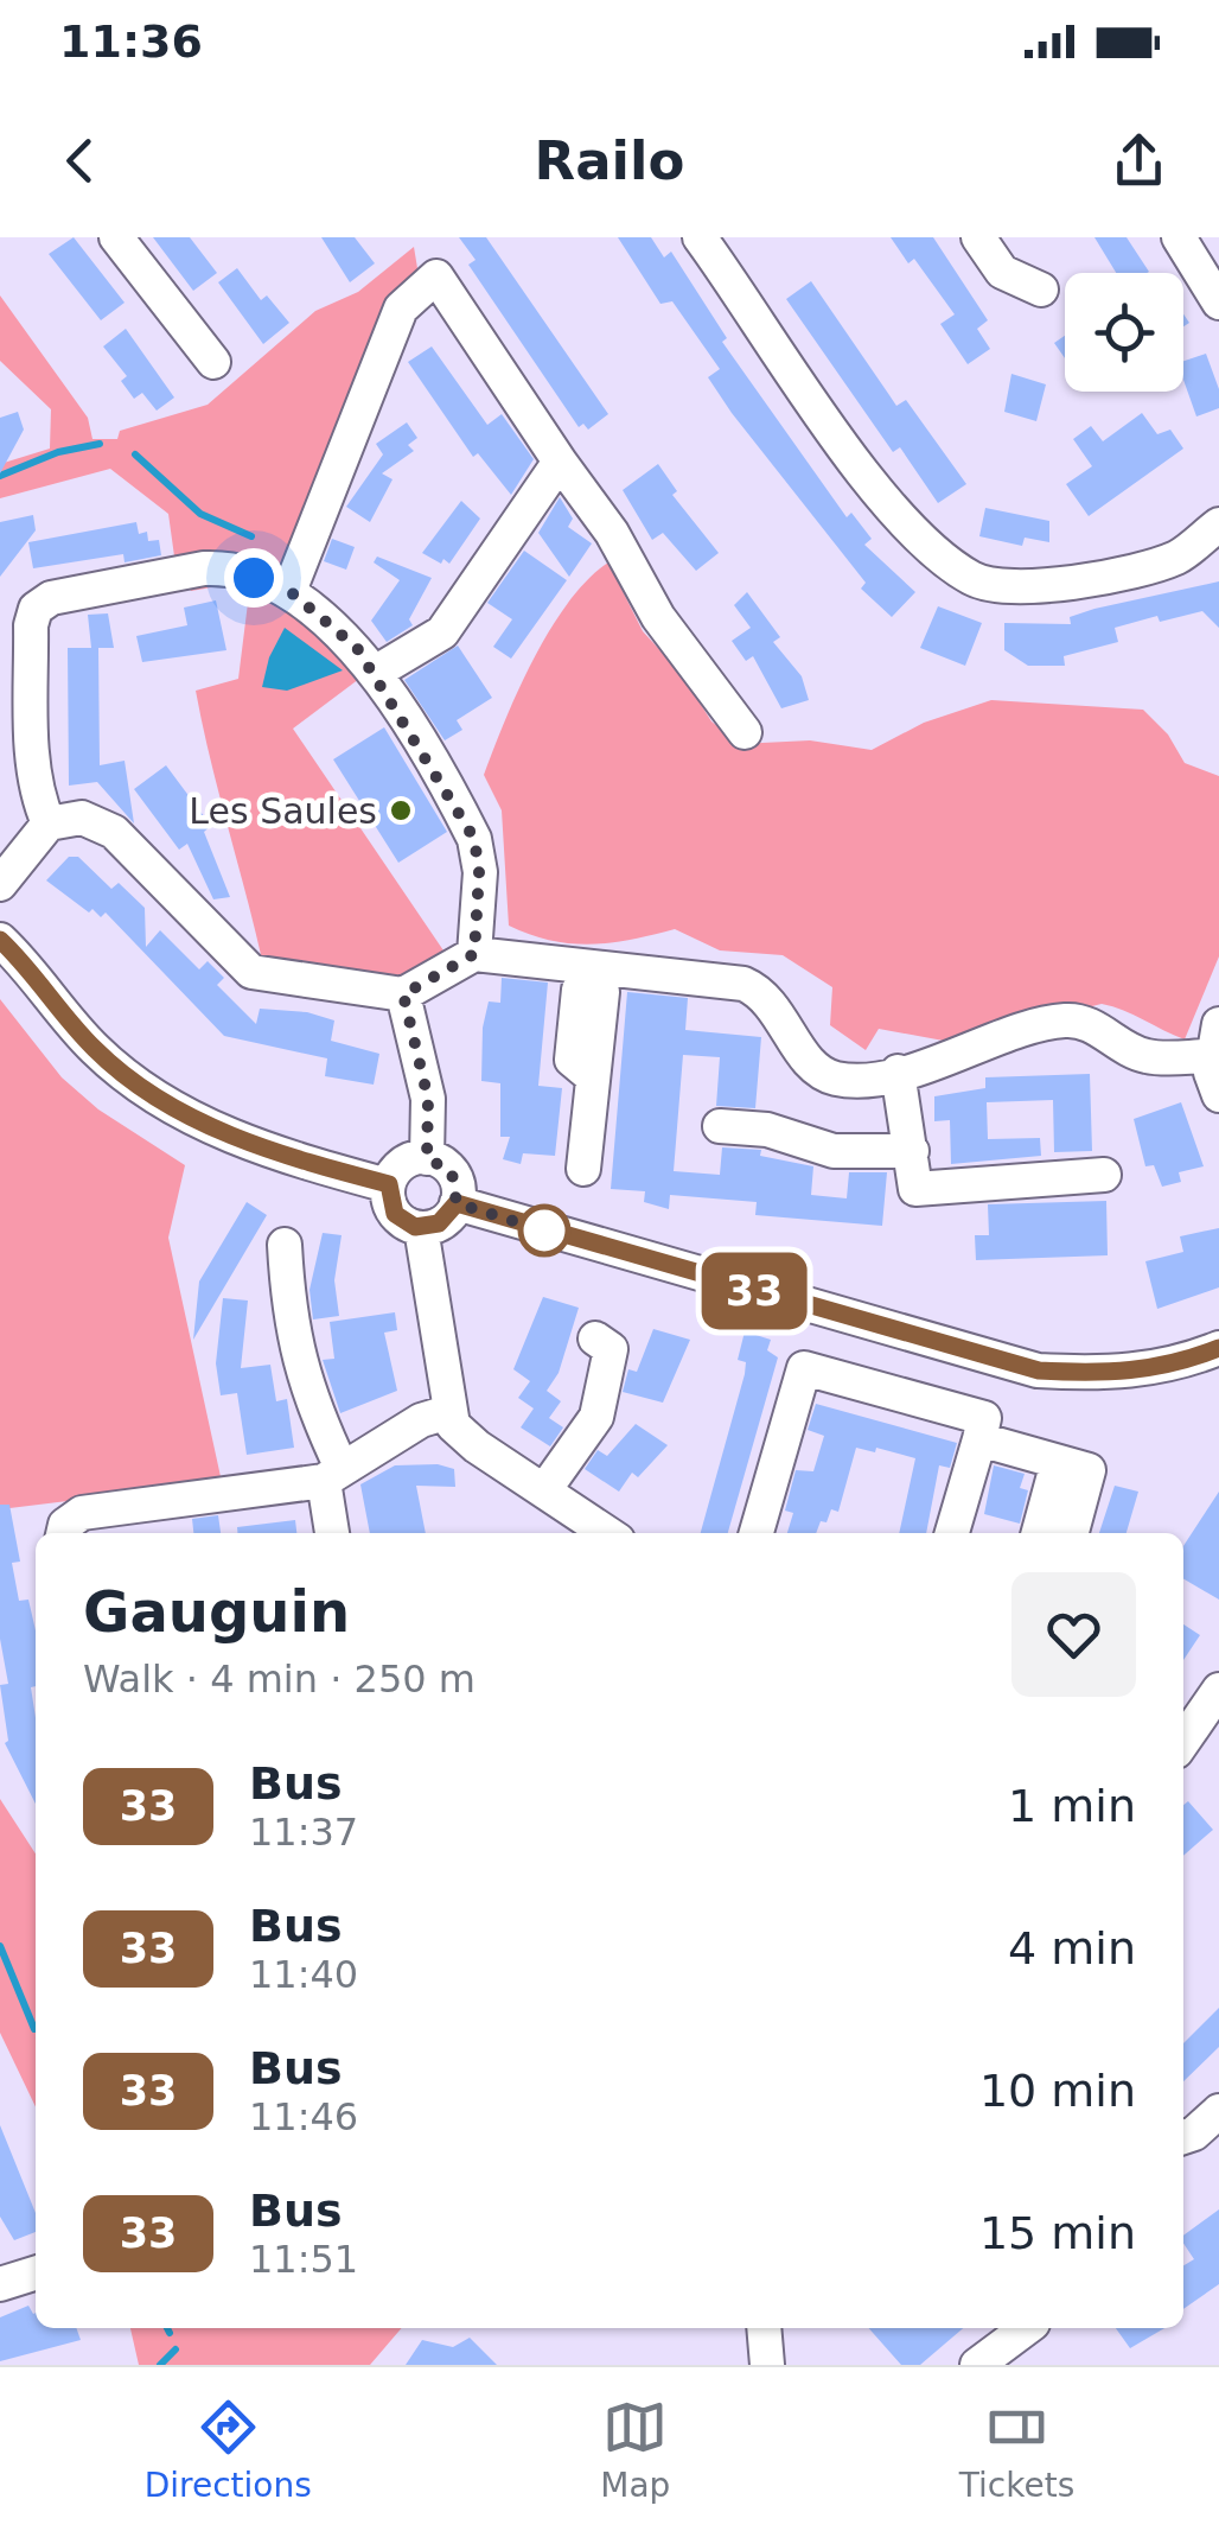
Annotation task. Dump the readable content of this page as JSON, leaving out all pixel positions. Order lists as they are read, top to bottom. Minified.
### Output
{"places":["Les Saules"],"lines":["bus line 33"],"page":{"status":"11:36","header":"Railo","on_map":"33","heading":["Gauguin","Walk · 4 min · 250 m"],"list":[{"mark":"33","name":"Bus","note":"11:37","value":"1 min"},{"mark":"33","name":"Bus","note":"11:40","value":"4 min"},{"mark":"33","name":"Bus","note":"11:46","value":"10 min"},{"mark":"33","name":"Bus","note":"11:51","value":"15 min"}],"tabs":["Directions","Map","Tickets"]}}
